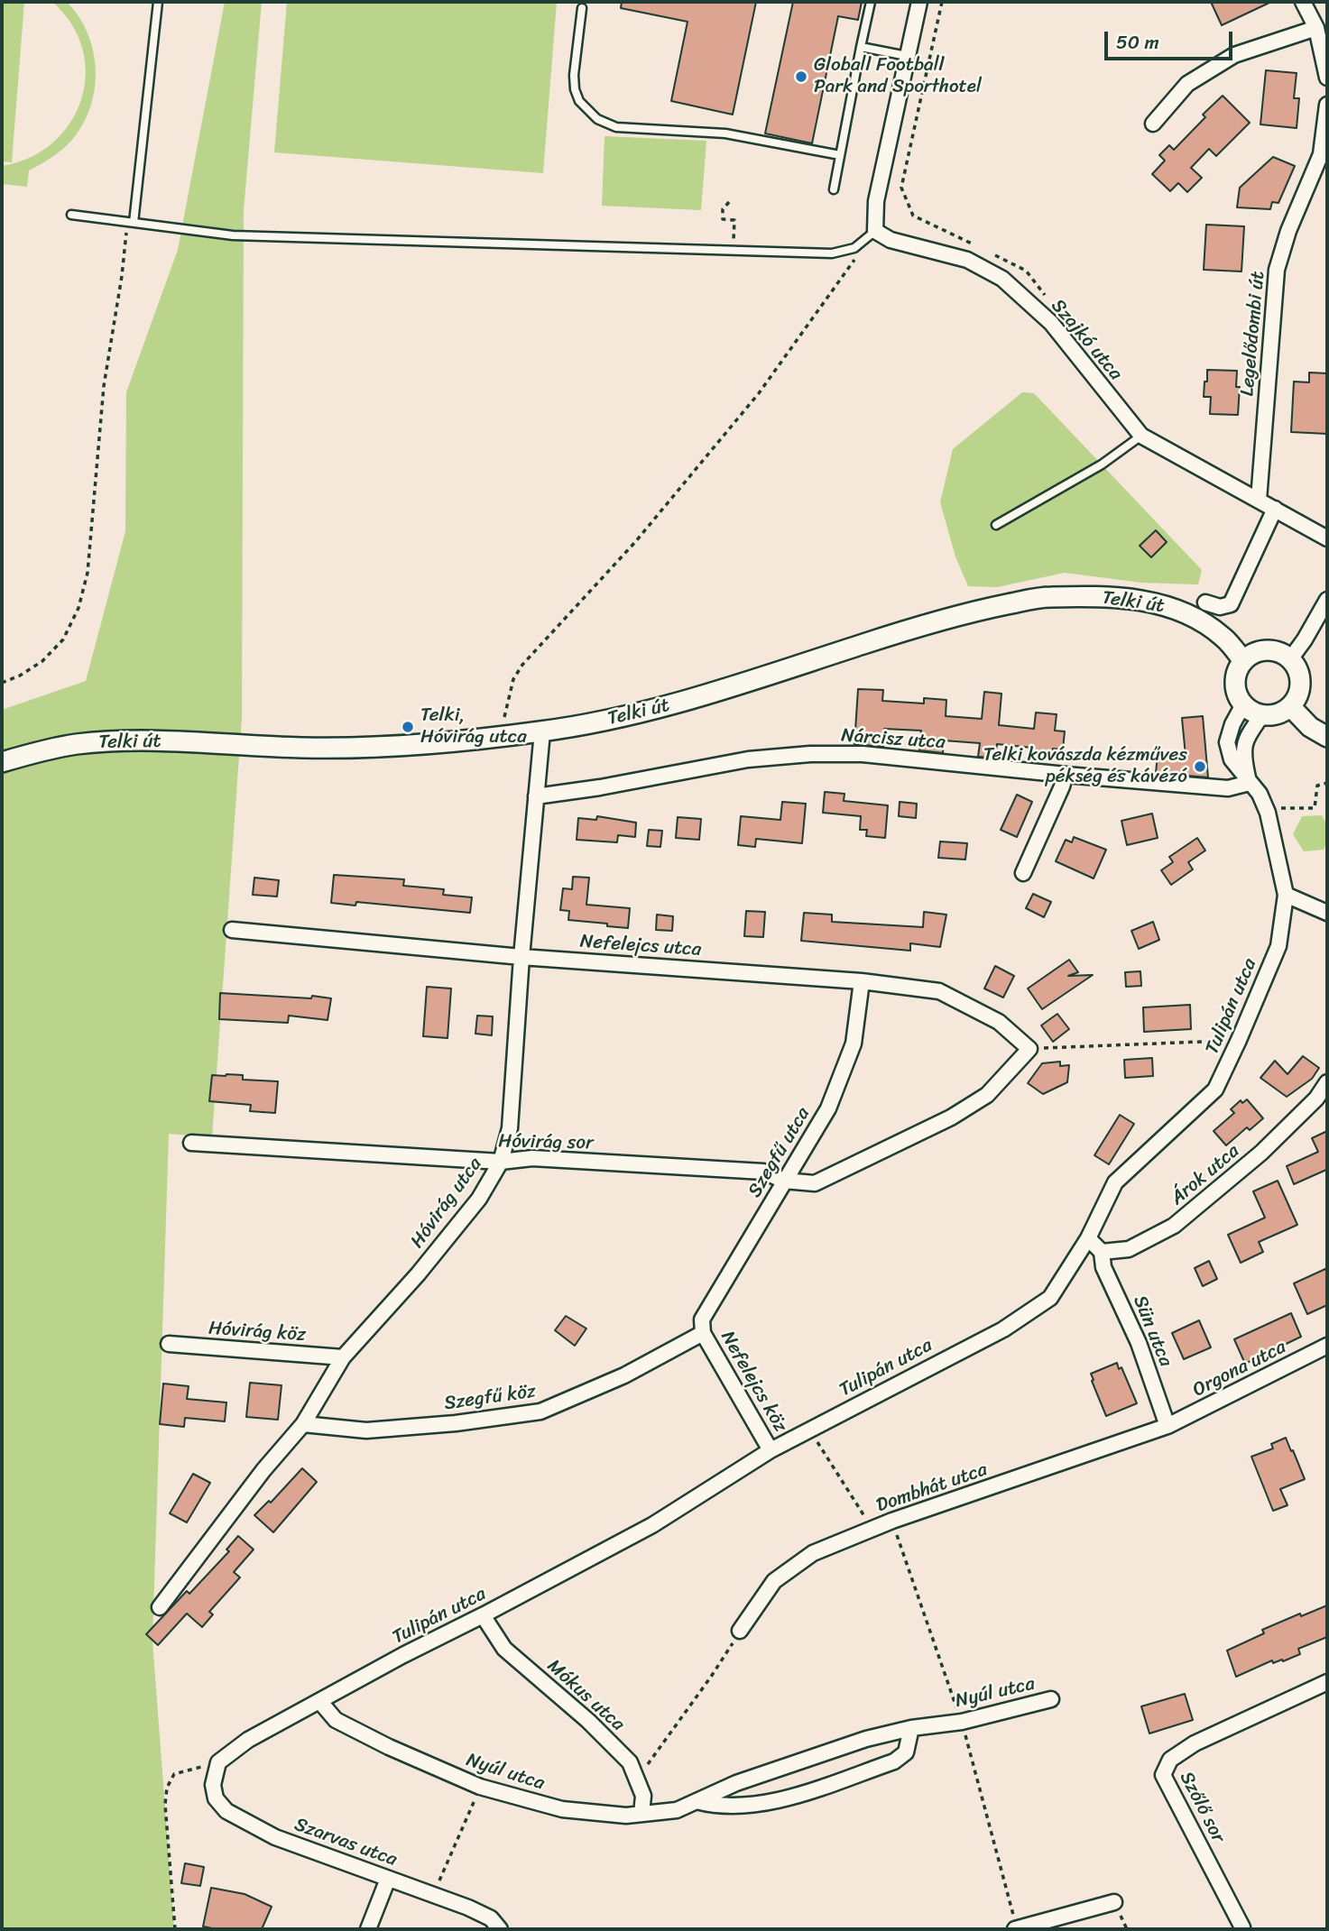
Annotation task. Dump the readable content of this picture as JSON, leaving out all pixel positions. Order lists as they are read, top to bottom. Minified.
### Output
{"streets":{"main road":["Telki út"],"street":["Legelődombi út","Szajkó utca","Nárcisz utca","Nefelejcs utca","Tulipán utca","Hóvirág sor","Szegfű utca","Árok utca","Hóvirág utca","Sün utca","Hóvirág köz","Orgona utca","Nefelejcs köz","Szegfű köz","Dombhát utca","Nyúl utca","Mókus utca","Szőlő sor","Szarvas utca"]},"crossings":[["Legelődombi út","Szajkó utca"],["Telki út","Tulipán utca"],["Telki út","Hóvirág utca"],["Nárcisz utca","Tulipán utca"],["Nárcisz utca","Hóvirág utca"],["Nefelejcs utca","Szegfű utca"],["Nefelejcs utca","Hóvirág utca"],["Tulipán utca","Nefelejcs köz"],["Tulipán utca","Nyúl utca"],["Tulipán utca","Mókus utca"],["Tulipán utca","Szarvas utca"],["Hóvirág sor","Szegfű utca"],["Hóvirág sor","Hóvirág utca"],["Szegfű utca","Nefelejcs köz"],["Szegfű utca","Szegfű köz"],["Árok utca","Sün utca"],["Hóvirág utca","Hóvirág köz"],["Hóvirág utca","Szegfű köz"],["Sün utca","Orgona utca"],["Sün utca","Dombhát utca"],["Orgona utca","Dombhát utca"],["Nefelejcs köz","Szegfű köz"],["Nyúl utca","Mókus utca"]],"places":["Globall Football Park and Sporthotel","Telki, Hóvirág utca","Telki kovászda kézműves pékség és kávézó"],"scale_bar":"50 m"}
